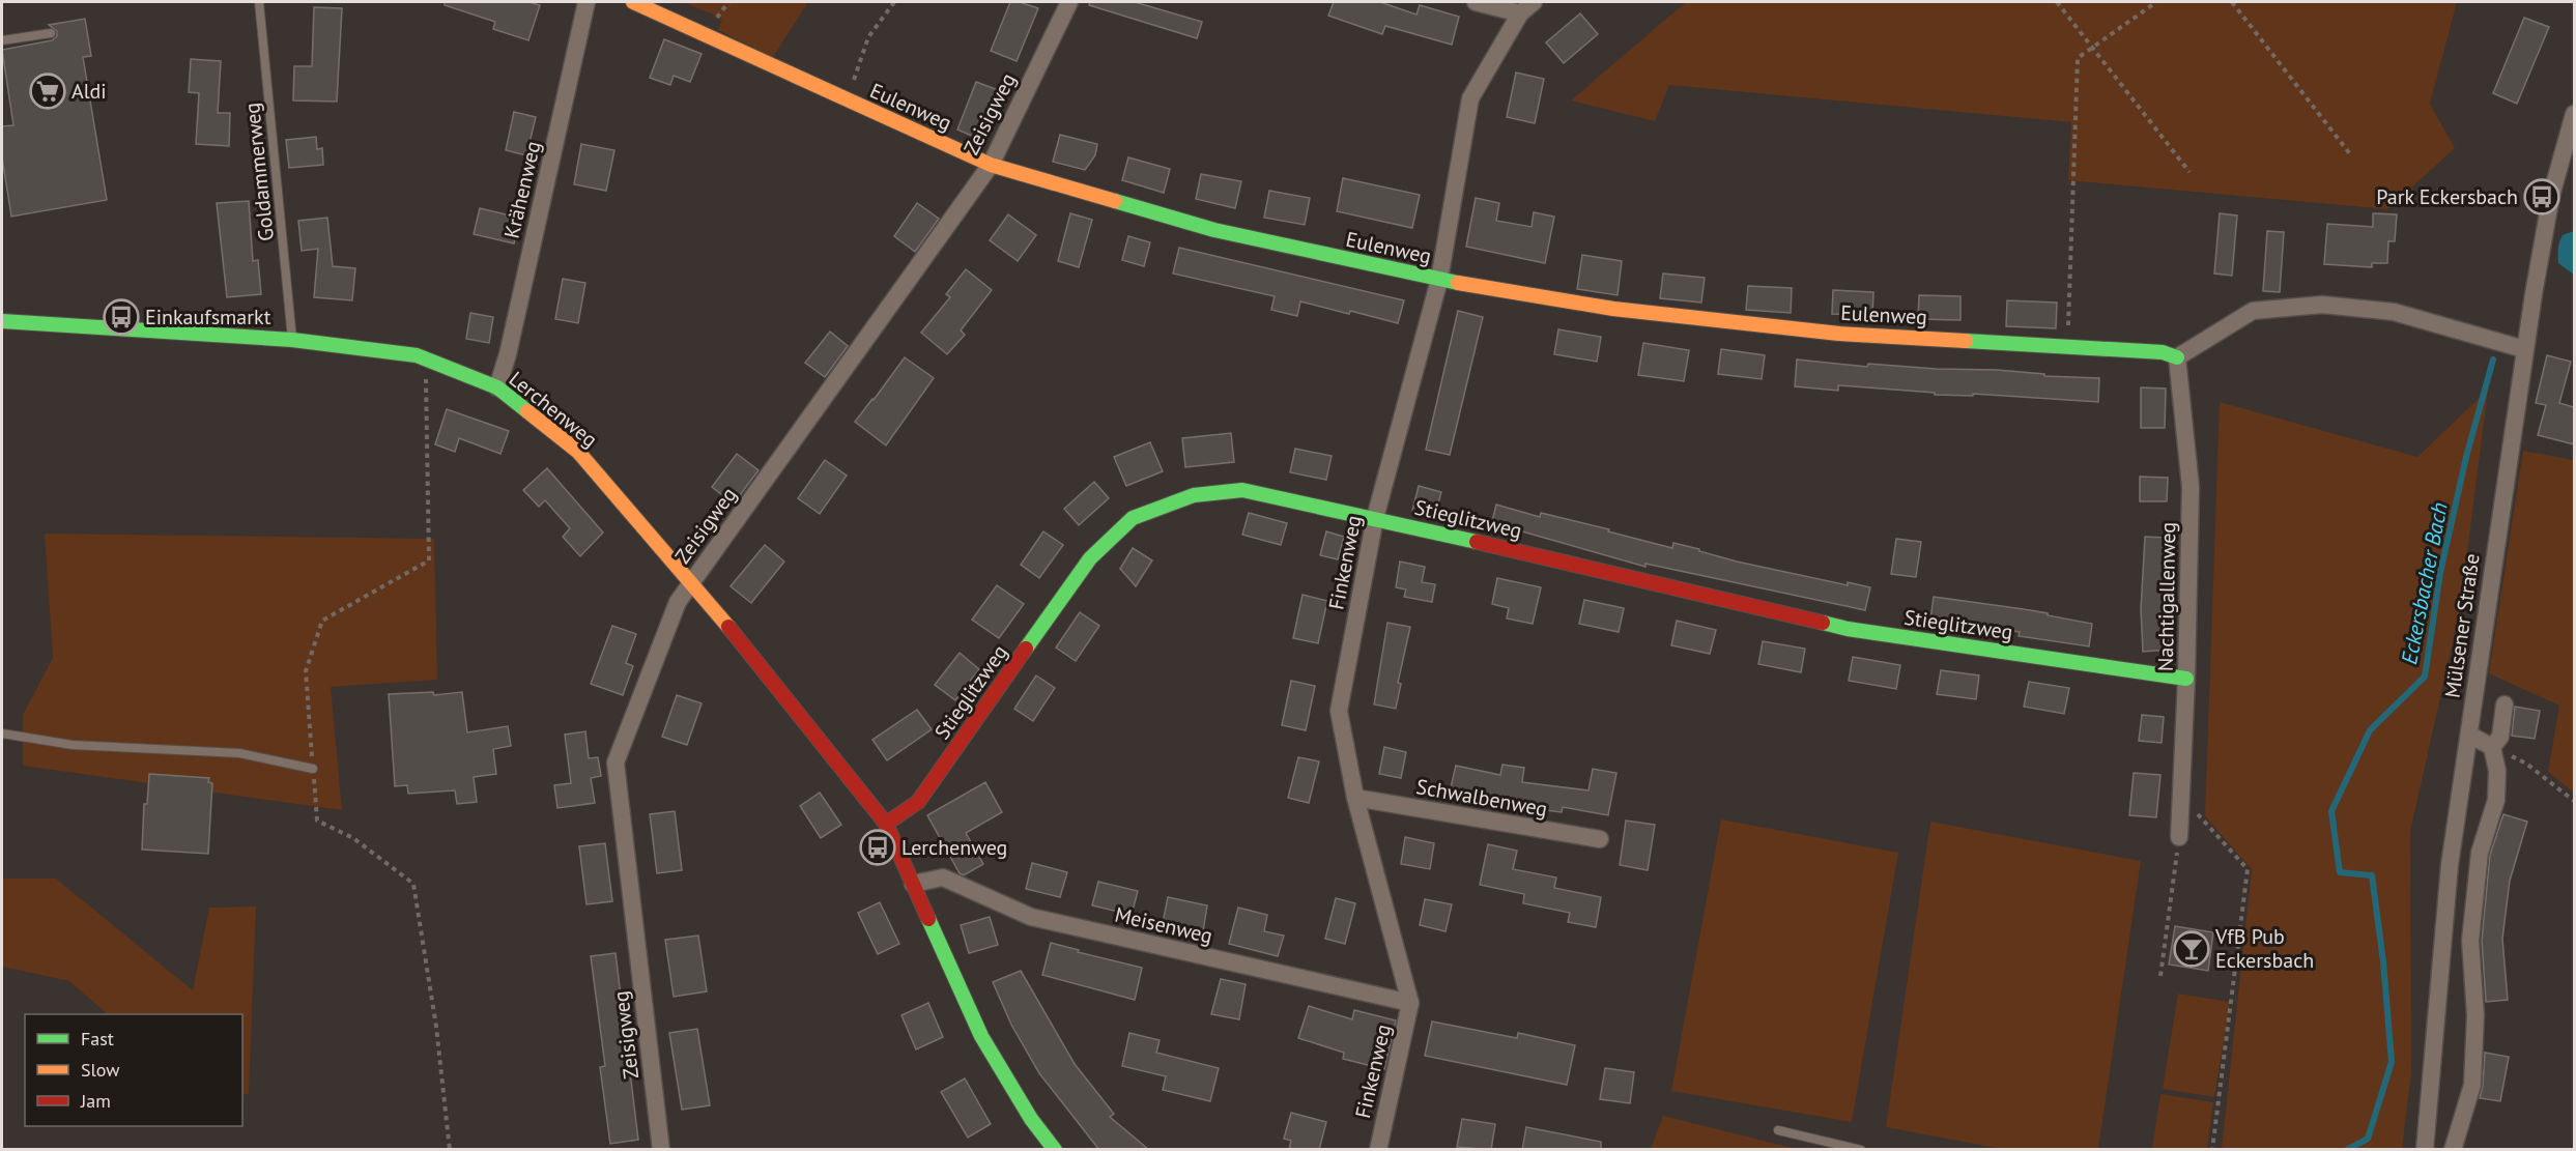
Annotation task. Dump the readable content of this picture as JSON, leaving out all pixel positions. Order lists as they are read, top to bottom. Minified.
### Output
{"streets":{"street":["Eulenweg","Zeisigweg","Krähenweg","Lerchenweg","Stieglitzweg","Finkenweg","Nachtigallenweg","Mülsener Straße","Schwalbenweg","Meisenweg"],"lane":["Goldammerweg"]},"crossings":[["Eulenweg","Zeisigweg"],["Eulenweg","Finkenweg"],["Eulenweg","Nachtigallenweg"],["Zeisigweg","Lerchenweg"],["Goldammerweg","Lerchenweg"],["Krähenweg","Lerchenweg"],["Lerchenweg","Stieglitzweg"],["Lerchenweg","Meisenweg"],["Stieglitzweg","Finkenweg"],["Stieglitzweg","Nachtigallenweg"],["Finkenweg","Schwalbenweg"],["Finkenweg","Meisenweg"]],"water":["Eckersbacher Bach"],"places":{"supermarket":["Aldi"],"bus stop":["Park Eckersbach","Einkaufsmarkt","Lerchenweg"],"bar":["VfB Pub Eckersbach"]},"legend":["Fast","Slow","Jam"]}
